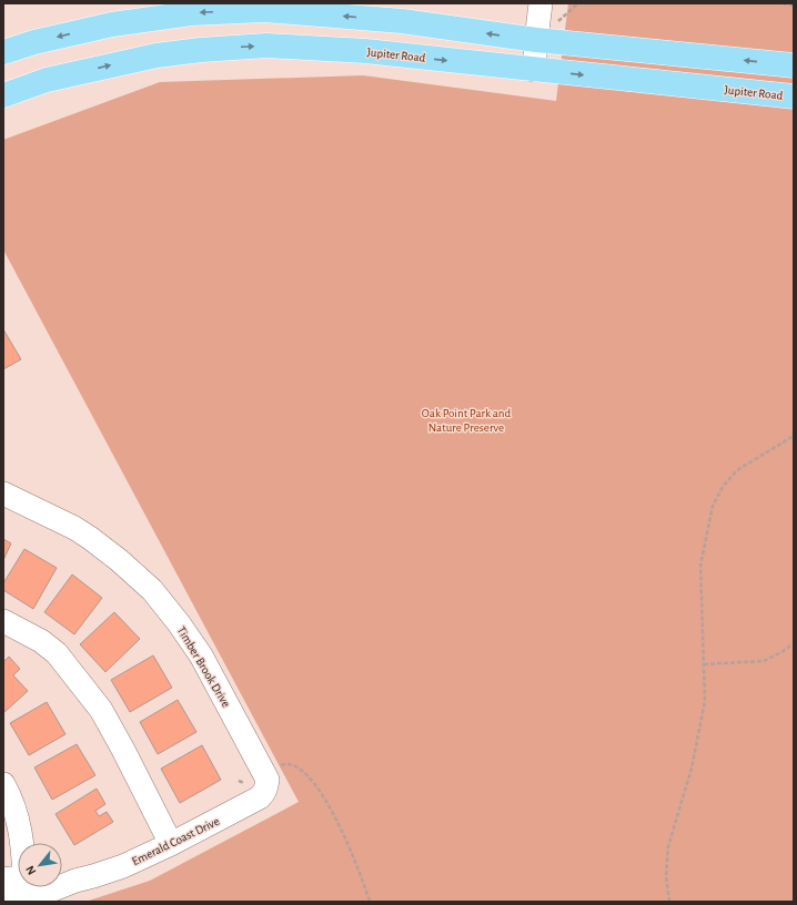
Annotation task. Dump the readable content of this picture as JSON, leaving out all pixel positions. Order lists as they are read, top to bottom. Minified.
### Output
{"streets":{"main road":["Jupiter Road"],"street":["Timber Brook Drive","Emerald Coast Drive"]},"crossings":[["Timber Brook Drive","Emerald Coast Drive"]],"parks":["Oak Point Park and Nature Preserve"],"north":"bottom left"}
